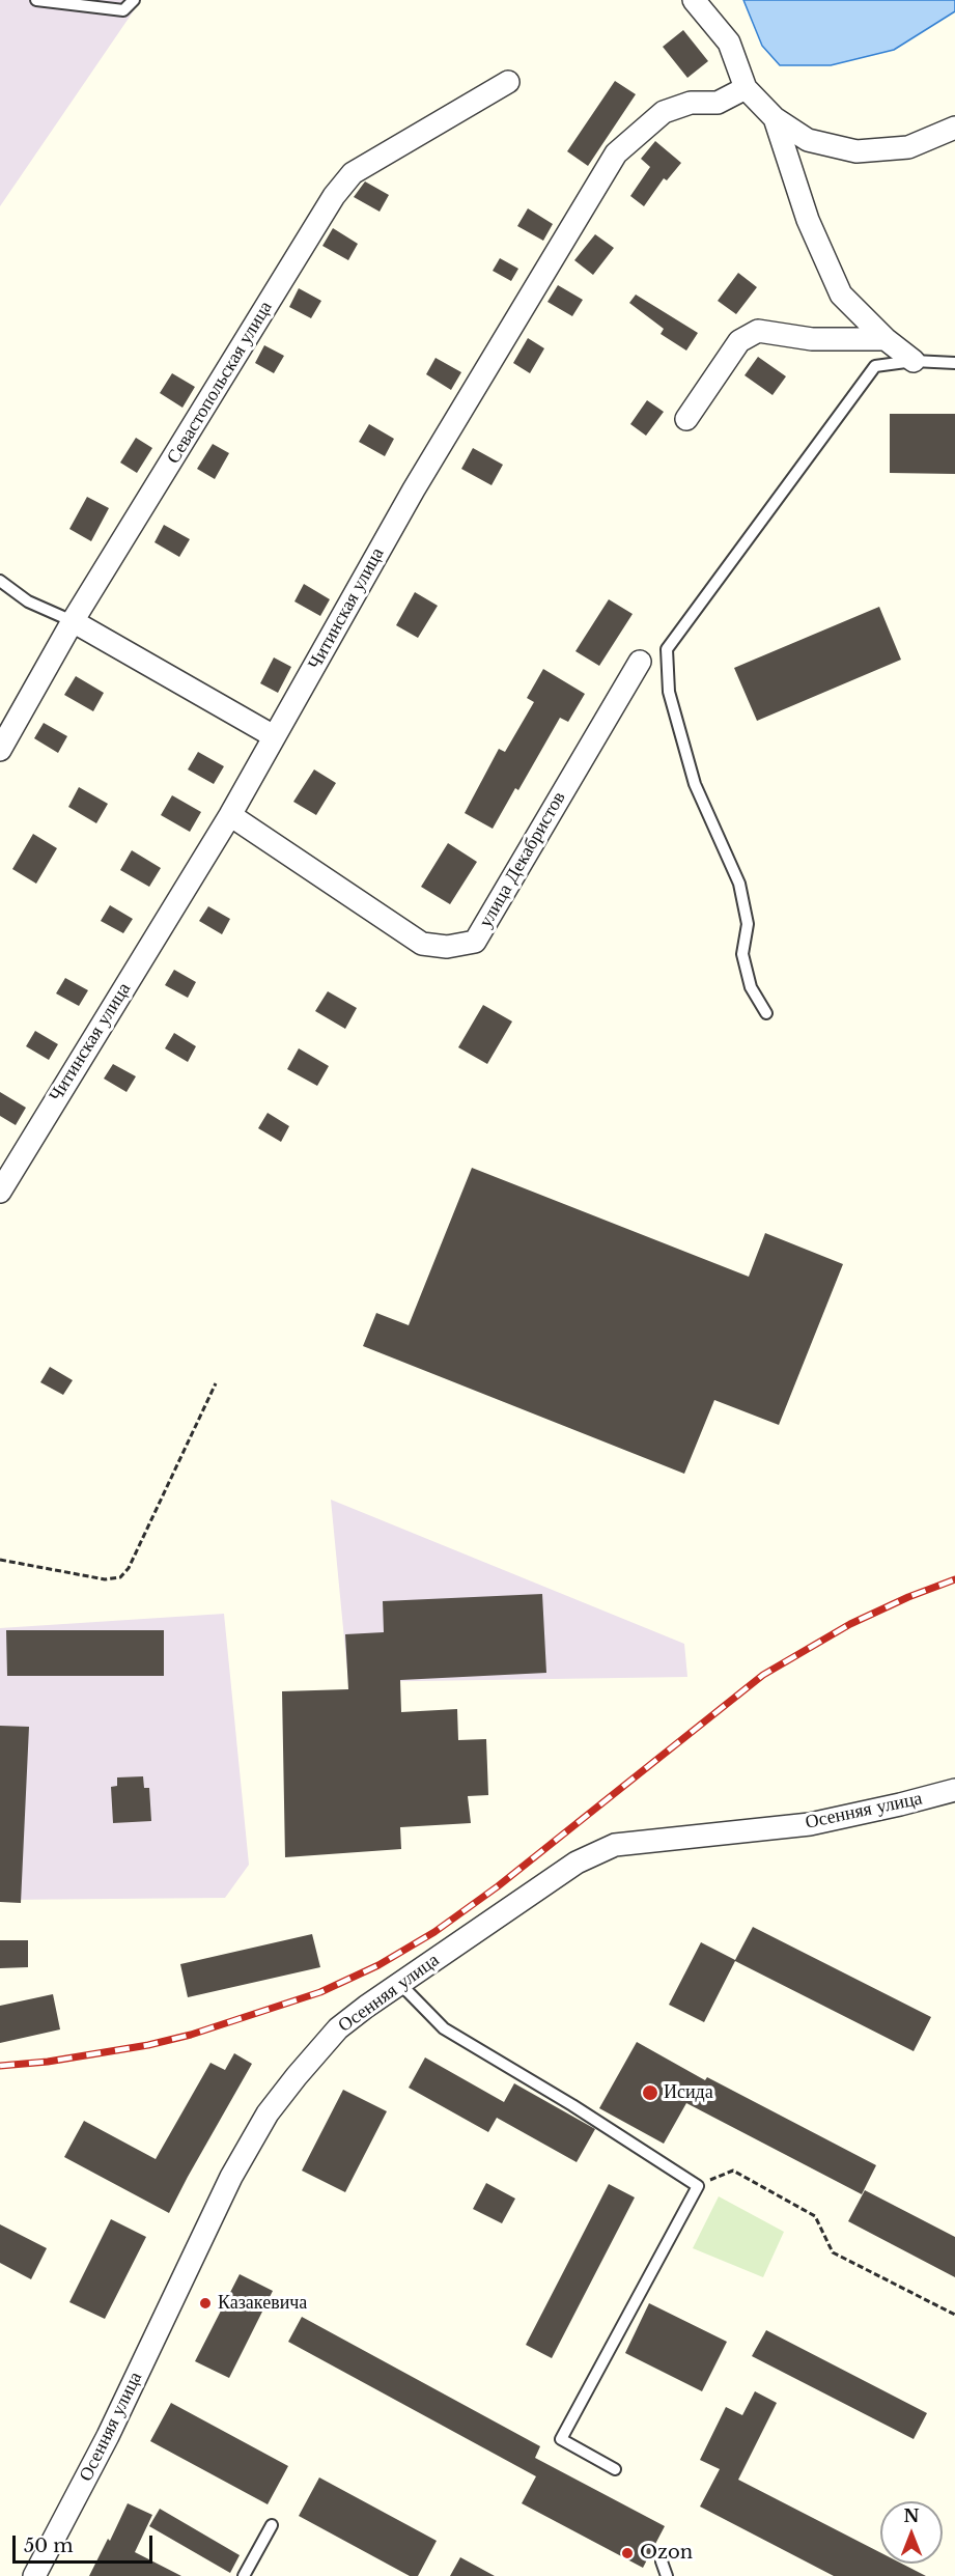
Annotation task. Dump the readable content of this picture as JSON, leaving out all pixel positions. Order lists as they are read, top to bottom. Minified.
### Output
{"streets":{"street":["Севастопольская улица","Читинская улица","улица Декабристов","Осенняя улица"]},"crossings":[["Читинская улица","улица Декабристов"]],"places":["Исида","Казакевича","Ozon"],"scale_bar":"50 m","north":"top"}
